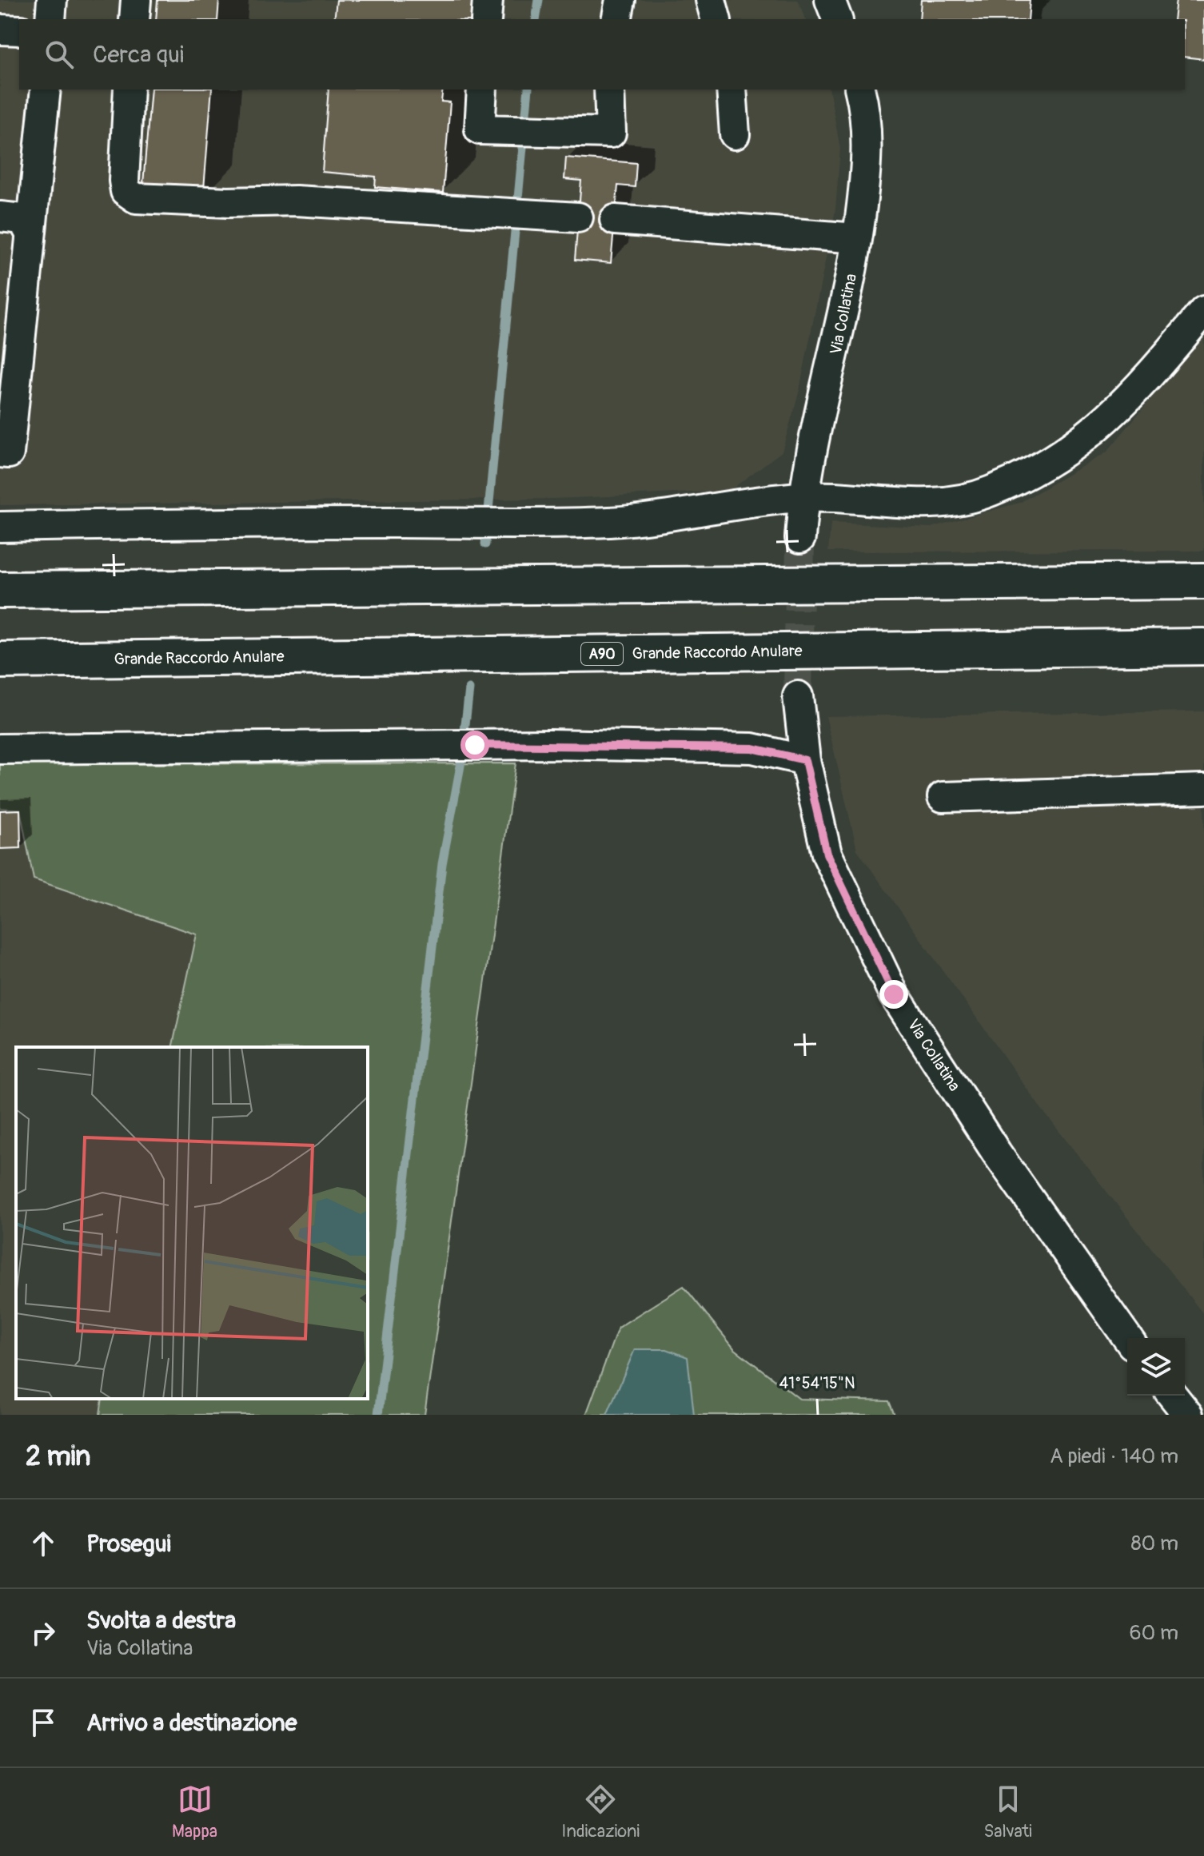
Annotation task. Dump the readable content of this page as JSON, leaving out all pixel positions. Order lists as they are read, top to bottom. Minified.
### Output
{"streets":{"highway":["Grande Raccordo Anulare","A90"],"street":["Via Collatina"]},"page":{"search":"Cerca qui","heading":["2 min","A piedi · 140 m"],"list":[["Prosegui","80 m"],["Svolta a destra","Via Collatina","60 m"],"Arrivo a destinazione"],"nav":["Mappa","Indicazioni","Salvati"]},"coordinates":["41°54'15\"N"]}
